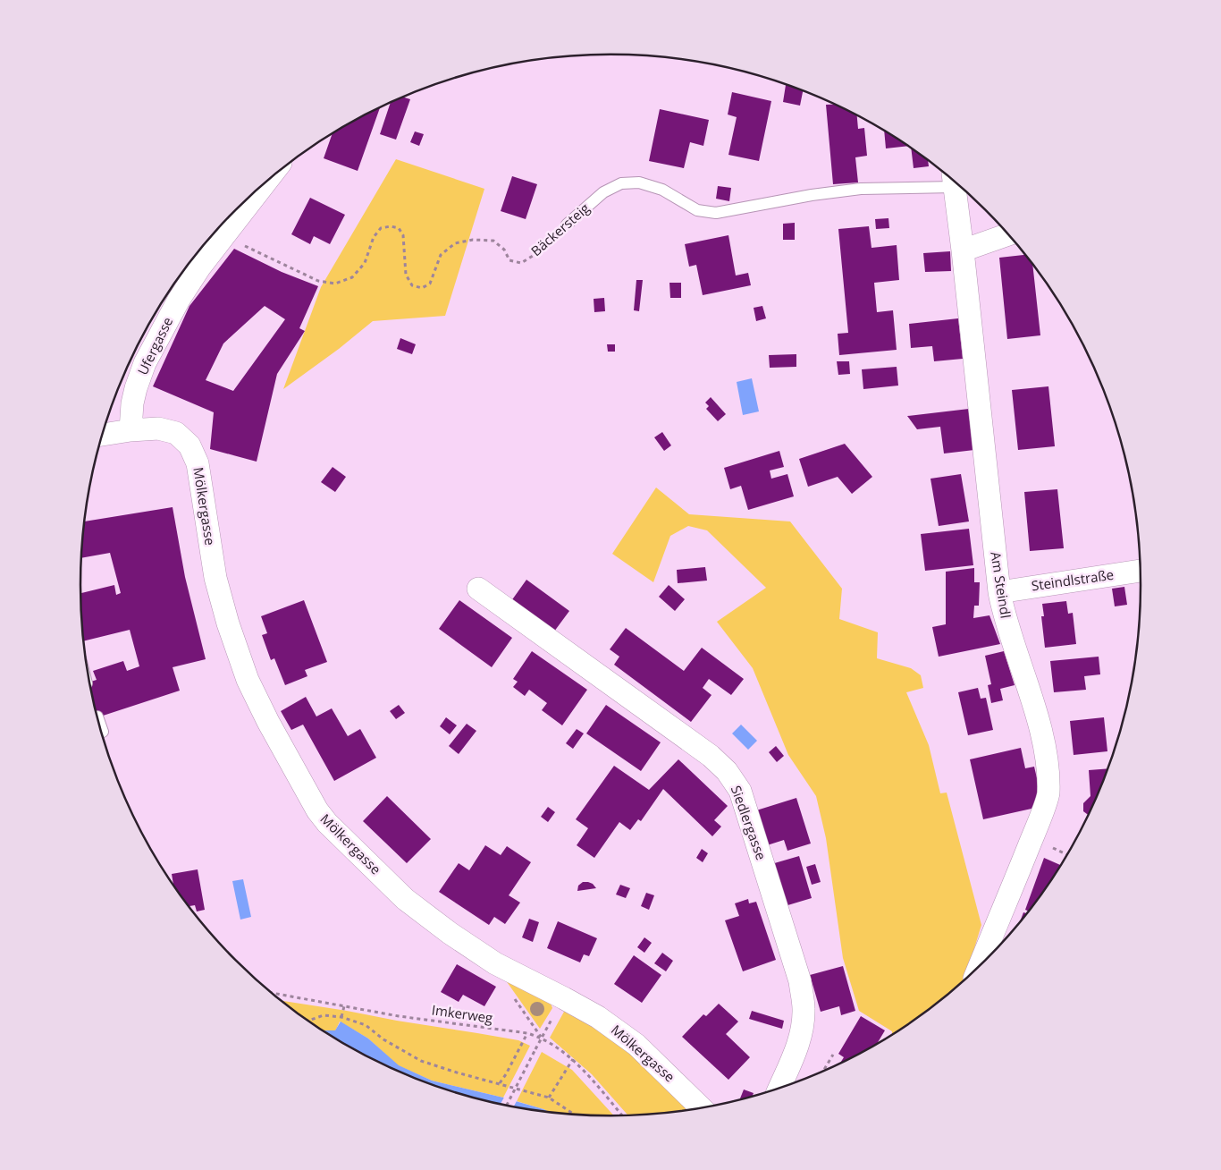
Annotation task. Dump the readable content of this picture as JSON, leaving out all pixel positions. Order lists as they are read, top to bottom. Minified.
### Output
{"streets":{"street":["Ufergasse","Mölkergasse","Steindlstraße","Am Steindl","Siedlergasse"],"lane":["Bäckersteig"],"path":["Imkerweg"]},"crossings":[["Bäckersteig","Ufergasse"],["Bäckersteig","Am Steindl"],["Ufergasse","Mölkergasse"],["Steindlstraße","Am Steindl"]]}
